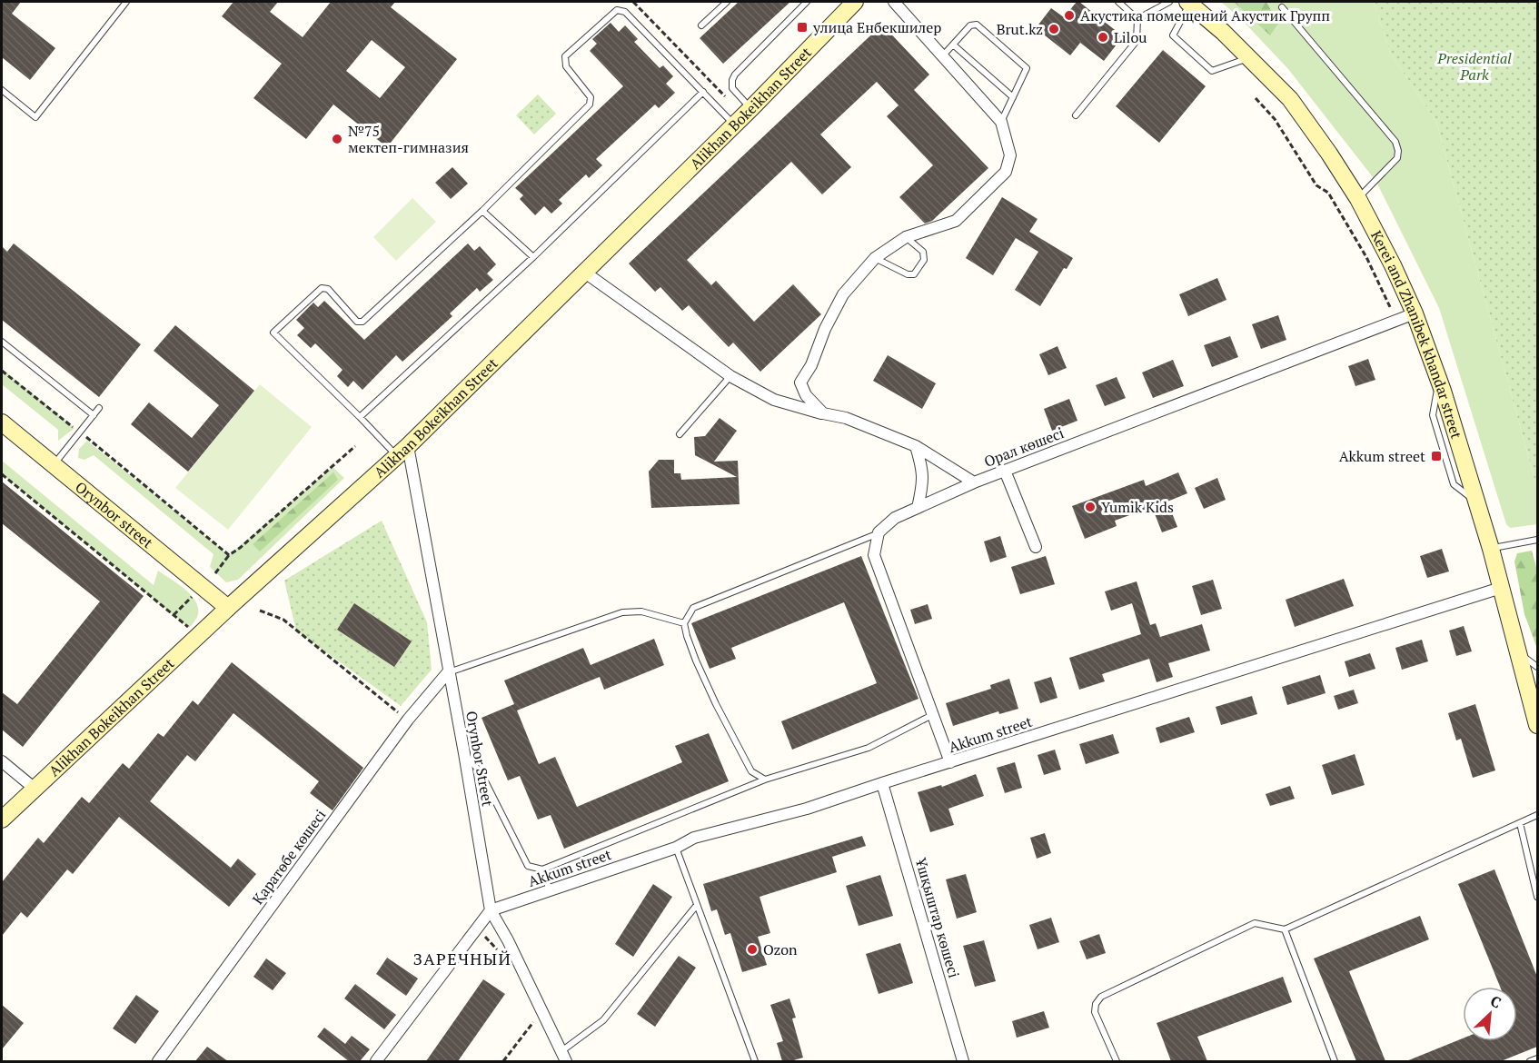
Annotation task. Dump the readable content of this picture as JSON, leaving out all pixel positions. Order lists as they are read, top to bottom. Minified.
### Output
{"streets":{"street":["Alikhan Bokeikhan Street","Kerei and Zhanibek khandar street","Орал көшесі","Orynbor street","Akkum street","Orynbor Street","Қаратөбе көшесі","Ұшқыштар көшесі"]},"crossings":[["Alikhan Bokeikhan Street","Orynbor street"],["Alikhan Bokeikhan Street","Orynbor Street"],["Kerei and Zhanibek khandar street","Орал көшесі"],["Kerei and Zhanibek khandar street","Akkum street"],["Akkum street","Orynbor Street"],["Akkum street","Ұшқыштар көшесі"],["Orynbor Street","Қаратөбе көшесі"]],"districts":["ЗАРЕЧНЫЙ"],"parks":["Presidential Park"],"places":{"other":["Акустика помещений Акустик Групп","Brut.kz","Lilou","№75 мектеп-гимназия","Yumik Kids","Ozon"],"transit":["улица Енбекшилер","Akkum street"]},"north":"top right"}
